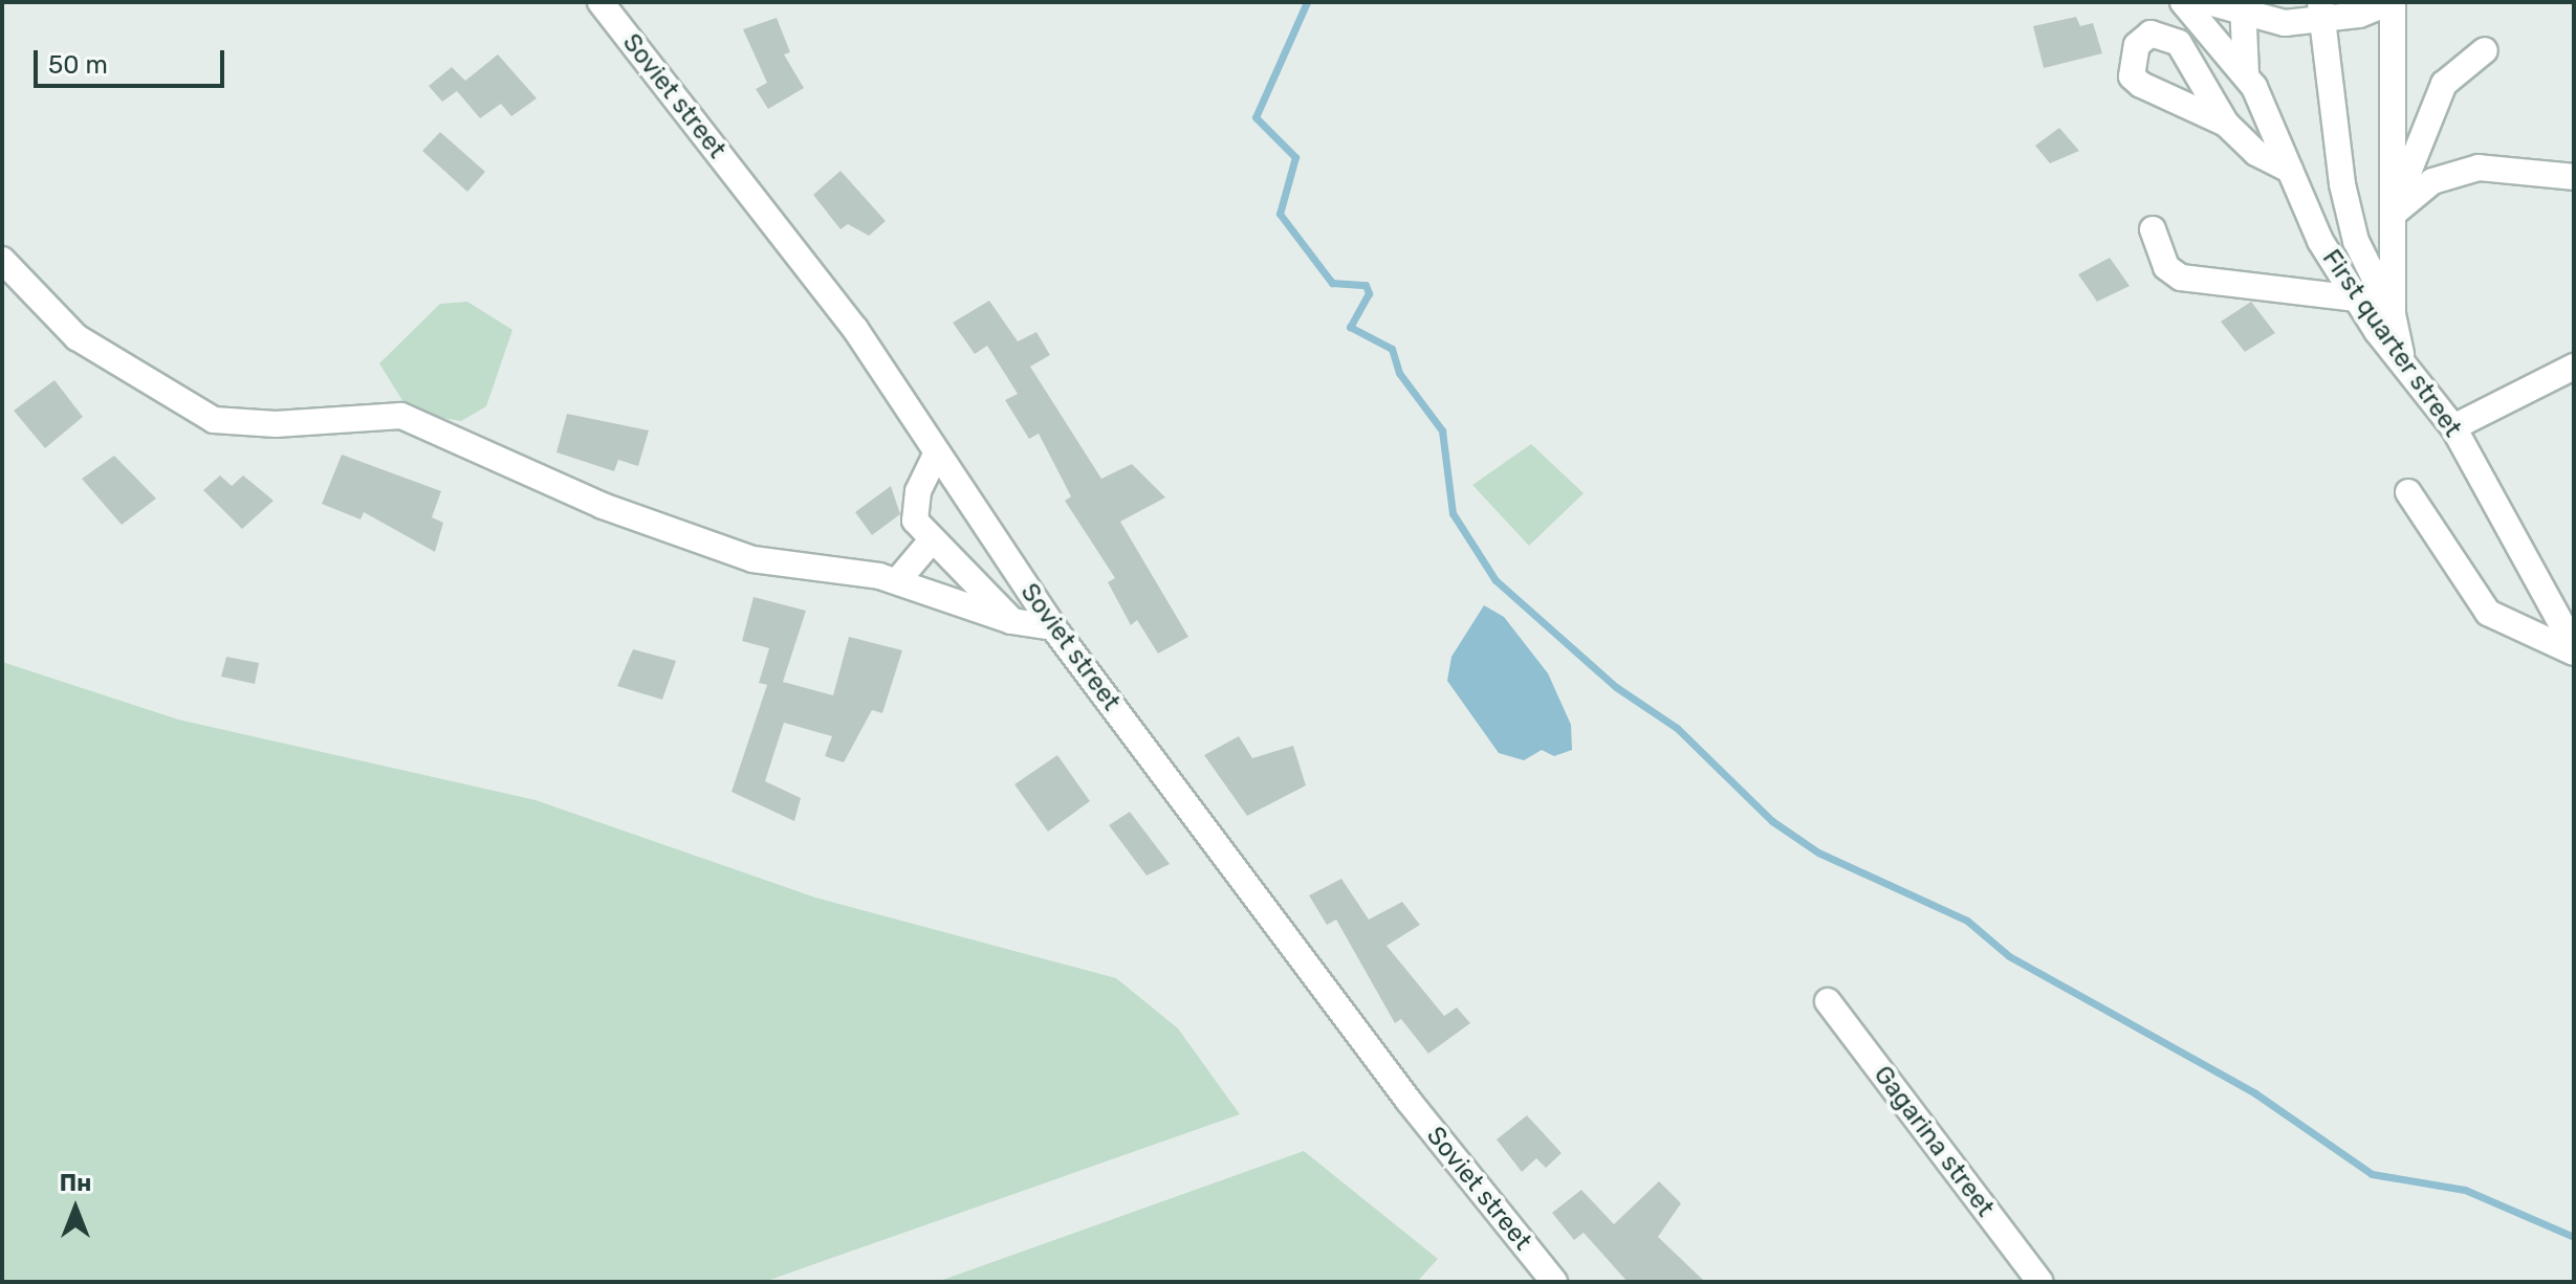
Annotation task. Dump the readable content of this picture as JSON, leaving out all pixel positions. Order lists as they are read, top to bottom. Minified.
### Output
{"streets":{"street":["Soviet street","First quarter street","Gagarina street"]},"scale_bar":"50 m","north":"top"}
